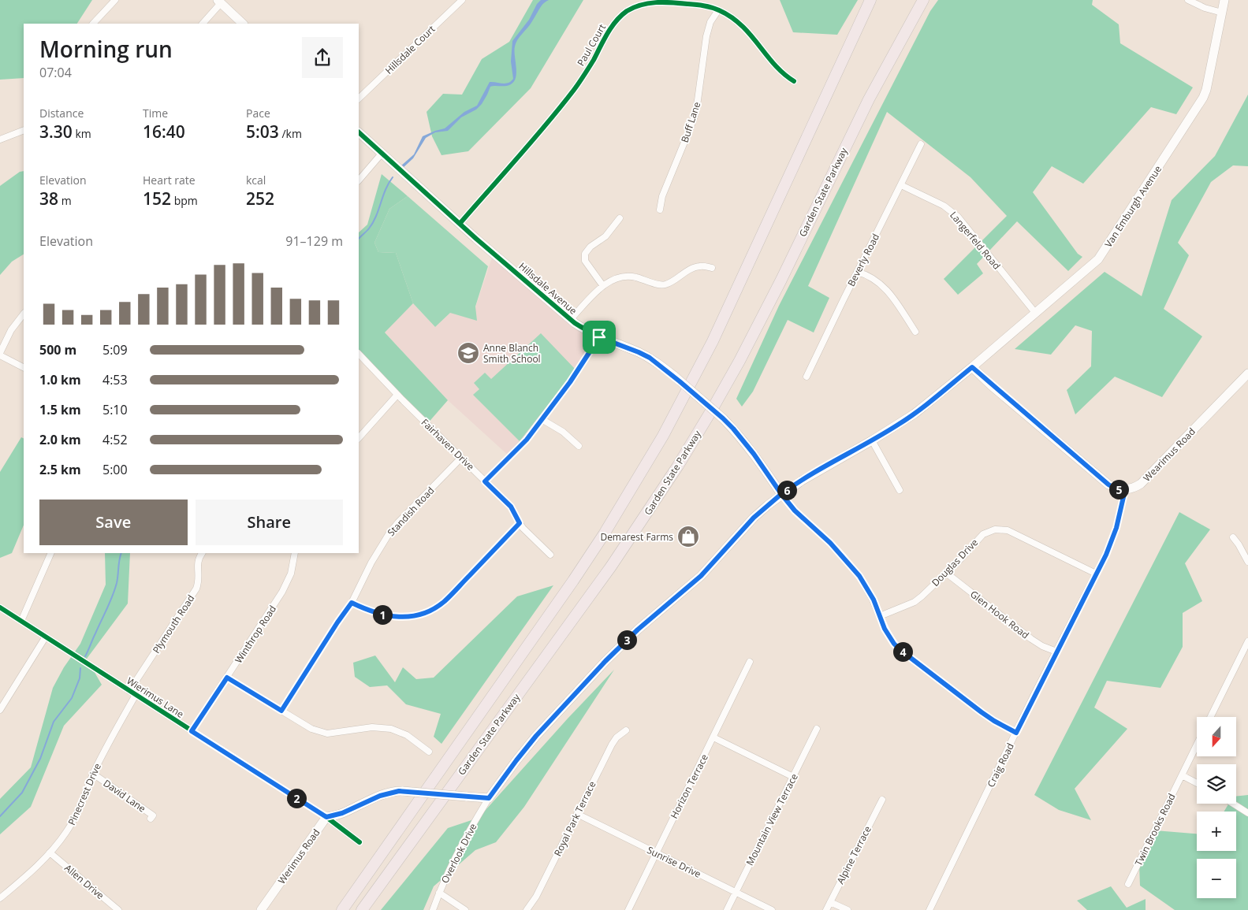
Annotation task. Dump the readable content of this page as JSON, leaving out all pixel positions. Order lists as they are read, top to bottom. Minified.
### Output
{"streets":{"highway":["Garden State Parkway"],"main road":["Van Emburgh Avenue","Hillsdale Avenue","Wearimus Road","Werimus Road"],"street":["Paul Court","Hillsdale Court","Buff Lane","Langerfeld Road","Beverly Road","Fairhaven Drive","Standish Road","Douglas Drive","Glen Hook Road","Plymouth Road","Winthrop Road","Wierimus Lane","Craig Road","Horizon Terrace","Pinecrest Drive","David Lane","Royal Park Terrace","Mountain View Terrace","Twin Brooks Road","Overlook Drive","Alpine Terrace","Sunrise Drive","Allen Drive"]},"crossings":[["Paul Court","Buff Lane"],["Paul Court","Hillsdale Avenue"],["Van Emburgh Avenue","Langerfeld Road"],["Langerfeld Road","Beverly Road"],["Fairhaven Drive","Standish Road"],["Wearimus Road","Craig Road"],["Douglas Drive","Glen Hook Road"],["Douglas Drive","Craig Road"],["Glen Hook Road","Craig Road"],["Plymouth Road","Wierimus Lane"],["Winthrop Road","Wierimus Lane"],["Wierimus Lane","Pinecrest Drive"],["Wierimus Lane","Werimus Road"],["Horizon Terrace","Sunrise Drive"],["Pinecrest Drive","David Lane"],["Pinecrest Drive","Allen Drive"],["Royal Park Terrace","Sunrise Drive"],["Mountain View Terrace","Sunrise Drive"]],"places":{"school or university":["Anne Blanch Smith School"],"shop":["Demarest Farms"]},"north":"bottom","page":{"heading":["Morning run","07:04"],"stats":[["Distance","3.30 km"],["Time","16:40"],["Pace","5:03 /km"],["Elevation","38 m"],["Heart rate","152 bpm"],["kcal","252"]],"chart":["Elevation","91–129 m"],"list":[{"name":"500 m","note":"5:09"},{"name":"1.0 km","note":"4:53"},{"name":"1.5 km","note":"5:10"},{"name":"2.0 km","note":"4:52"},{"name":"2.5 km","note":"5:00"}],"pins":["5","6","1","3","4","2"],"buttons":["Save","Share"],"map_buttons":["+","−"]}}
